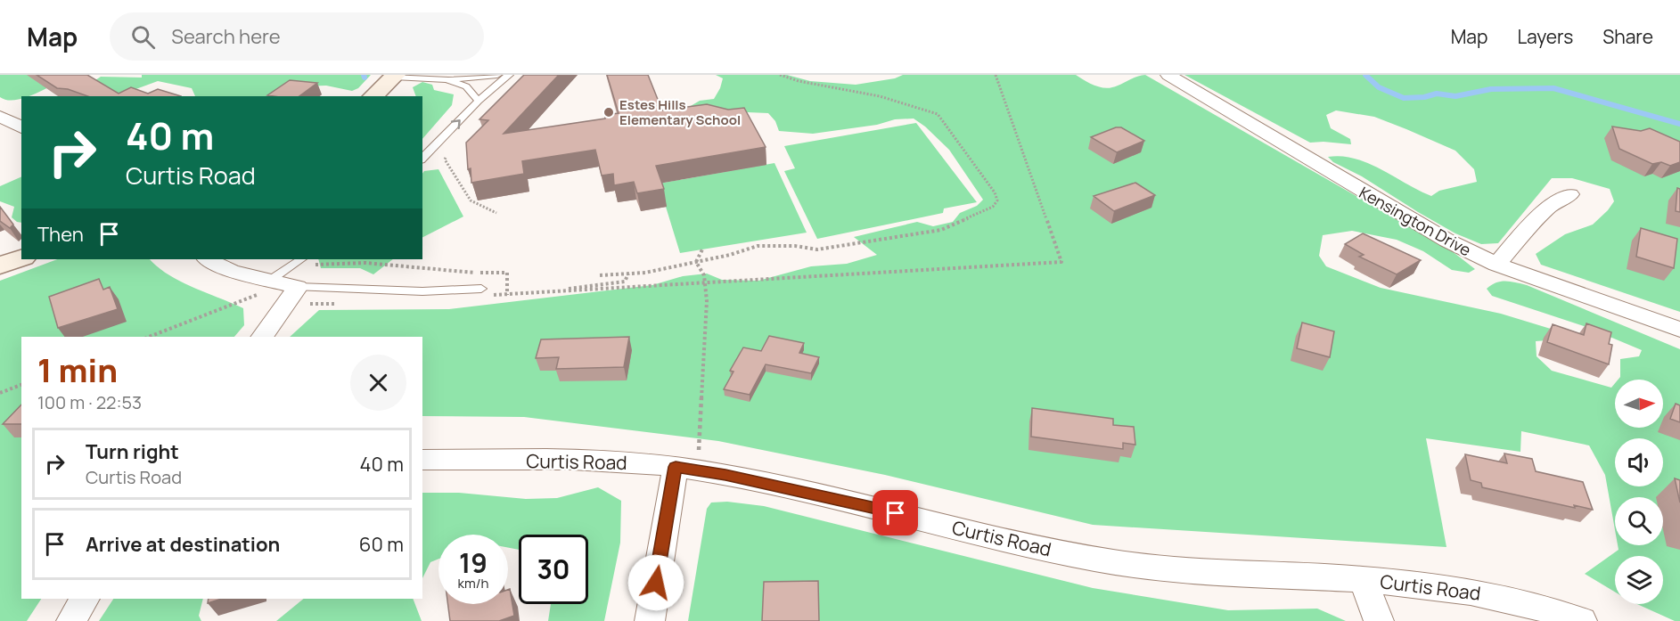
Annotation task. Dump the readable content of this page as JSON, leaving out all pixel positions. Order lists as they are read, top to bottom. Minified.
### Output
{"streets":{"street":["Kensington Drive","Curtis Road"]},"places":["Estes Hills Elementary School"],"north":"right","page":{"header":"Map","search":"Search here","nav":["Map","Layers","Share"],"turn":["40 m","Curtis Road"],"then":"Then","heading":["1 min","100 m · 22:53"],"list":[{"name":"Turn right","note":"Curtis Road","value":"40 m"},{"name":"Arrive at destination","value":"60 m"}],"speed":"19 km/h","limit":"30"}}
